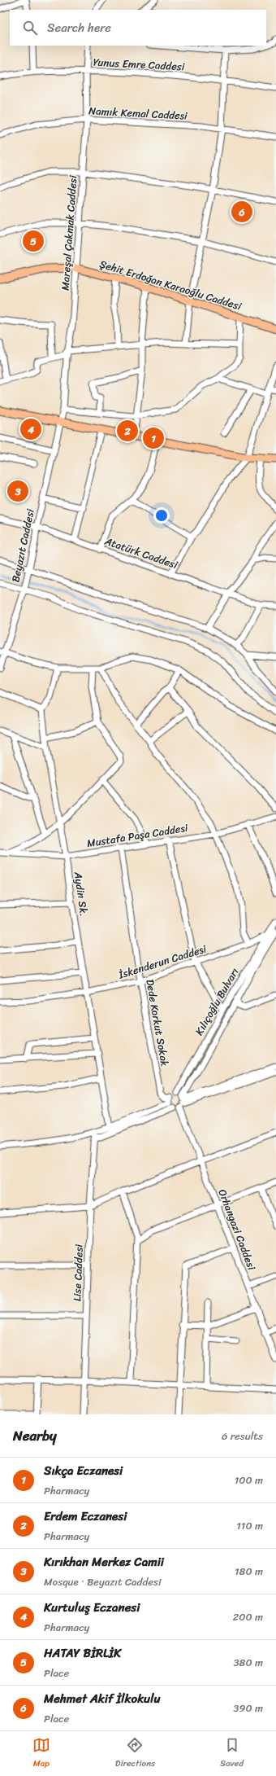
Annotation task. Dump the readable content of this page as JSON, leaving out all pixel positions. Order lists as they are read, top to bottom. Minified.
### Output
{"streets":{"main road":["Şehit Erdoğan Karaoğlu Caddesi"],"street":["Yunus Emre Caddesi","Namık Kemal Caddesi","Mareşal Çakmak Caddesi","Beyazıt Caddesi","Atatürk Caddesi","Mustafa Paşa Caddesi","Aydin Sk.","İskenderun Caddesi","Kılıçoğlu Bulvarı","Dede Korkut Sokak","Orhangazi Caddesi","Lise Caddesi"]},"crossings":[["Yunus Emre Caddesi","Mareşal Çakmak Caddesi"],["Namık Kemal Caddesi","Mareşal Çakmak Caddesi"],["Mareşal Çakmak Caddesi","Şehit Erdoğan Karaoğlu Caddesi"],["Mareşal Çakmak Caddesi","Beyazıt Caddesi"],["Beyazıt Caddesi","Atatürk Caddesi"],["Mustafa Paşa Caddesi","Aydin Sk."],["Mustafa Paşa Caddesi","Dede Korkut Sokak"],["Aydin Sk.","İskenderun Caddesi"],["İskenderun Caddesi","Kılıçoğlu Bulvarı"],["İskenderun Caddesi","Dede Korkut Sokak"],["Kılıçoğlu Bulvarı","Orhangazi Caddesi"]],"page":{"search":"Search here","pins":["6","5","4","2","1","3"],"heading":["Nearby","6 results"],"list":[{"mark":"1","name":"Sıkça Eczanesi","note":"Pharmacy","value":"100 m"},{"mark":"2","name":"Erdem Eczanesi","note":"Pharmacy","value":"110 m"},{"mark":"3","name":"Kırıkhan Merkez Camii","note":"Mosque · Beyazıt Caddesi","value":"180 m"},{"mark":"4","name":"Kurtuluş Eczanesi","note":"Pharmacy","value":"200 m"},{"mark":"5","name":"HATAY BİRLİK","note":"Place","value":"380 m"},{"mark":"6","name":"Mehmet Akif İlkokulu","note":"Place","value":"390 m"}],"nav":["Map","Directions","Saved"]}}
